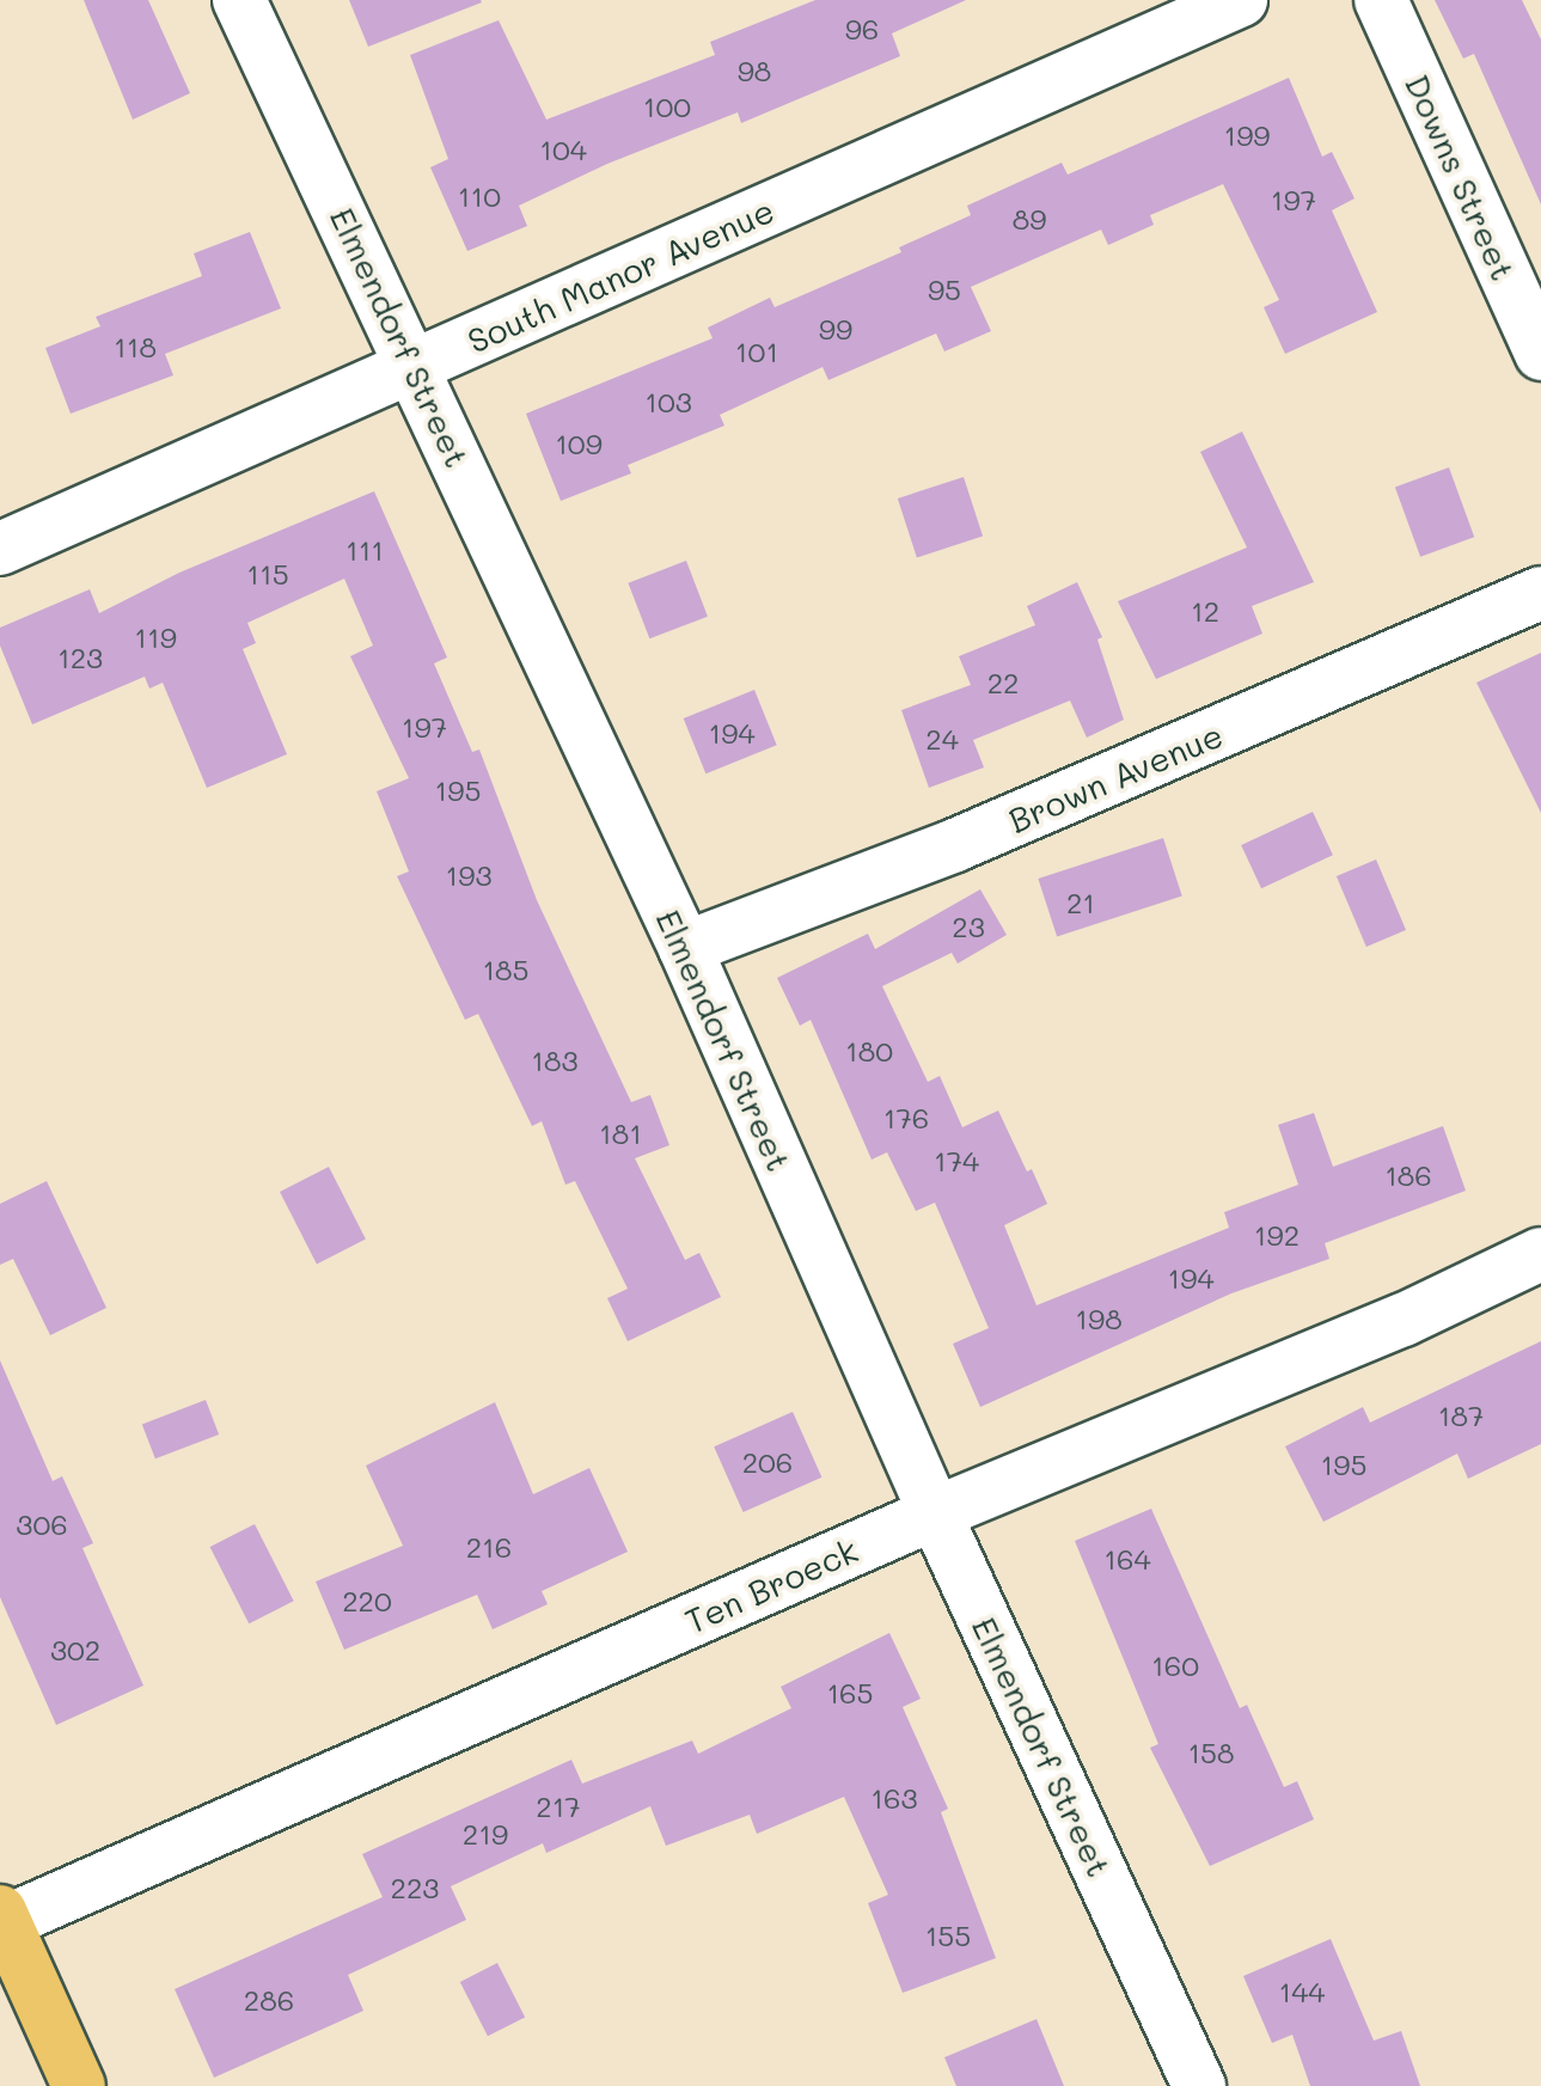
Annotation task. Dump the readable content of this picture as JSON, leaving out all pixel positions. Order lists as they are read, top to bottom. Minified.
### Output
{"streets":{"street":["Downs Street","South Manor Avenue","Elmendorf Street","Brown Avenue","Ten Broeck"]},"crossings":[["South Manor Avenue","Elmendorf Street"],["Elmendorf Street","Brown Avenue"],["Elmendorf Street","Ten Broeck"]],"house_numbers":["96","98","100","199","104","110","197","89","95","99","118","101","103","109","111","115","12","119","123","22","197","194","24","195","193","21","23","185","180","183","176","181","174","186","192","194","198","187","206","195","306","216","164","220","302","160","165","158","163","217","219","223","155","144","286"]}
